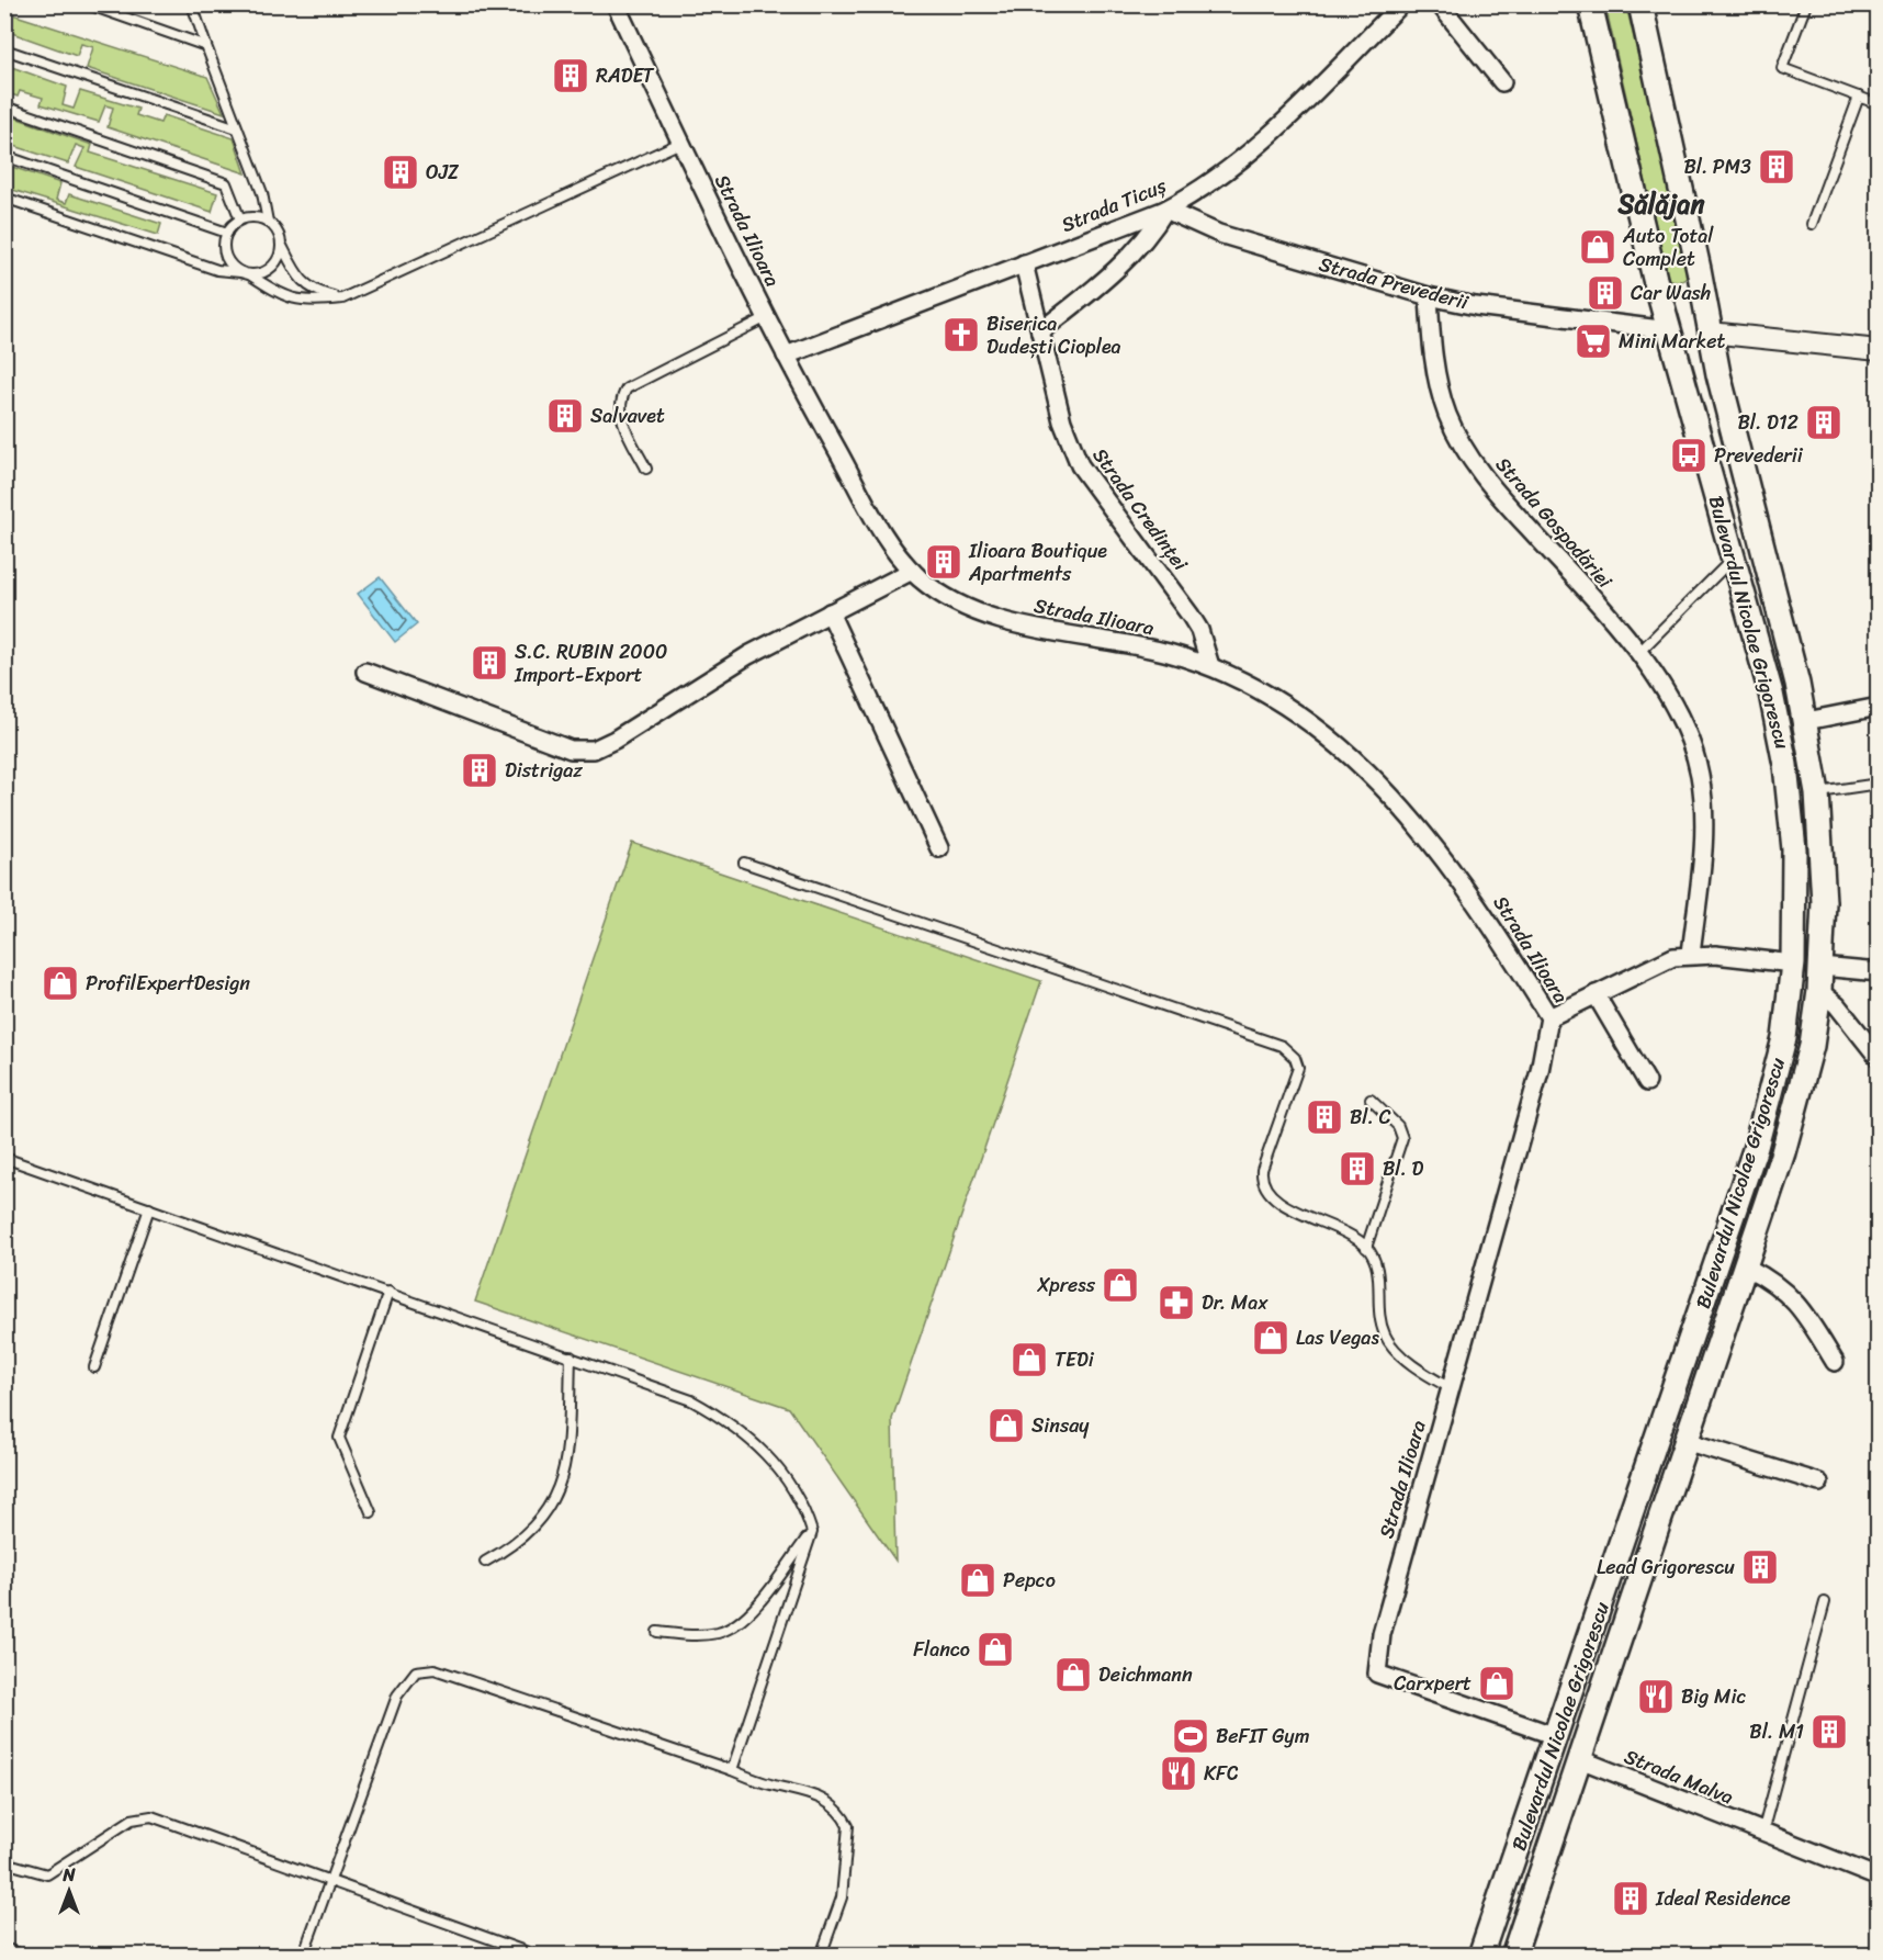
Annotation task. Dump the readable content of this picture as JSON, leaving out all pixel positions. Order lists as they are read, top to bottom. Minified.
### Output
{"streets":{"main road":["Bulevardul Nicolae Grigorescu"],"street":["Strada Ticuș","Strada Ilioara","Strada Prevederii","Strada Credinței","Strada Gospodăriei","Strada Malva"]},"crossings":[["Strada Ticuș","Strada Ilioara"],["Strada Ticuș","Strada Prevederii"],["Strada Ticuș","Strada Credinței"],["Strada Ilioara","Strada Credinței"],["Strada Ilioara","Bulevardul Nicolae Grigorescu"],["Strada Prevederii","Strada Gospodăriei"],["Strada Prevederii","Bulevardul Nicolae Grigorescu"],["Bulevardul Nicolae Grigorescu","Strada Malva"]],"districts":["Sălăjan"],"places":{"building":["RADET","Bl. PM3","OJZ","Car Wash","Salvavet","Bl. D12","Ilioara Boutique Apartments","S.C. RUBIN 2000 Import-Export","Distrigaz","Bl. C","Bl. D","Lead Grigorescu","Bl. M1","Ideal Residence"],"shop":["Auto Total Complet","ProfilExpertDesign","Xpress","Las Vegas","TEDi","Sinsay","Pepco","Flanco","Deichmann","Carxpert"],"church":["Biserica Dudești Cioplea"],"supermarket":["Mini Market"],"bus stop":["Prevederii"],"pharmacy":["Dr. Max"],"restaurant":["Big Mic","KFC"],"sports":["BeFIT Gym"]},"north":"top"}
